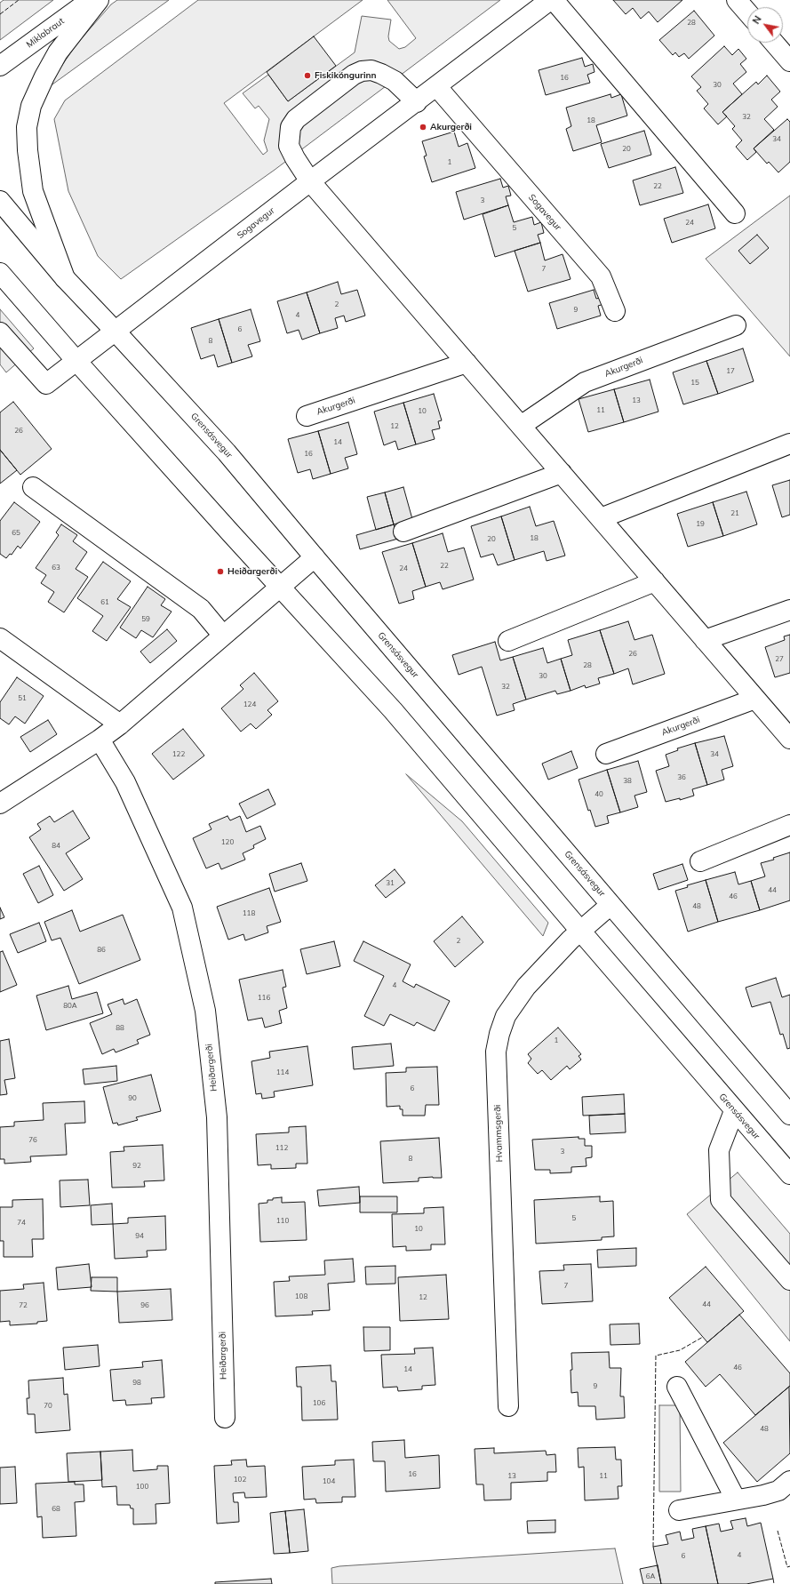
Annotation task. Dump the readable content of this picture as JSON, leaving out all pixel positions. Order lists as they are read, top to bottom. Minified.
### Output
{"streets":{"main road":["Miklabraut","Sogavegur","Akurgerði","Grensásvegur","Heiðargerði","Hvammsgerði"]},"crossings":[["Sogavegur","Grensásvegur"],["Grensásvegur","Hvammsgerði"]],"places":["Fiskikóngurinn","Akurgerði","Heiðargerði"],"house_numbers":["28","16","30","32","18","34","20","1","22","3","24","5","7","2","9","4","6","8","17","15","13","11","10","12","26","14","16","21","19","65","18","20","22","63","24","61","59","26","27","28","30","32","51","124","122","34","36","38","40","120","84","31","44","46","48","118","2","86","4","116","80A","88","1","114","6","90","76","112","3","8","92","5","110","74","10","94","7","108","12","44","72","96","46","14","98","9","106","70","48","16","13","11","102","104","100","68","4","6","6A"],"north":"top left"}
